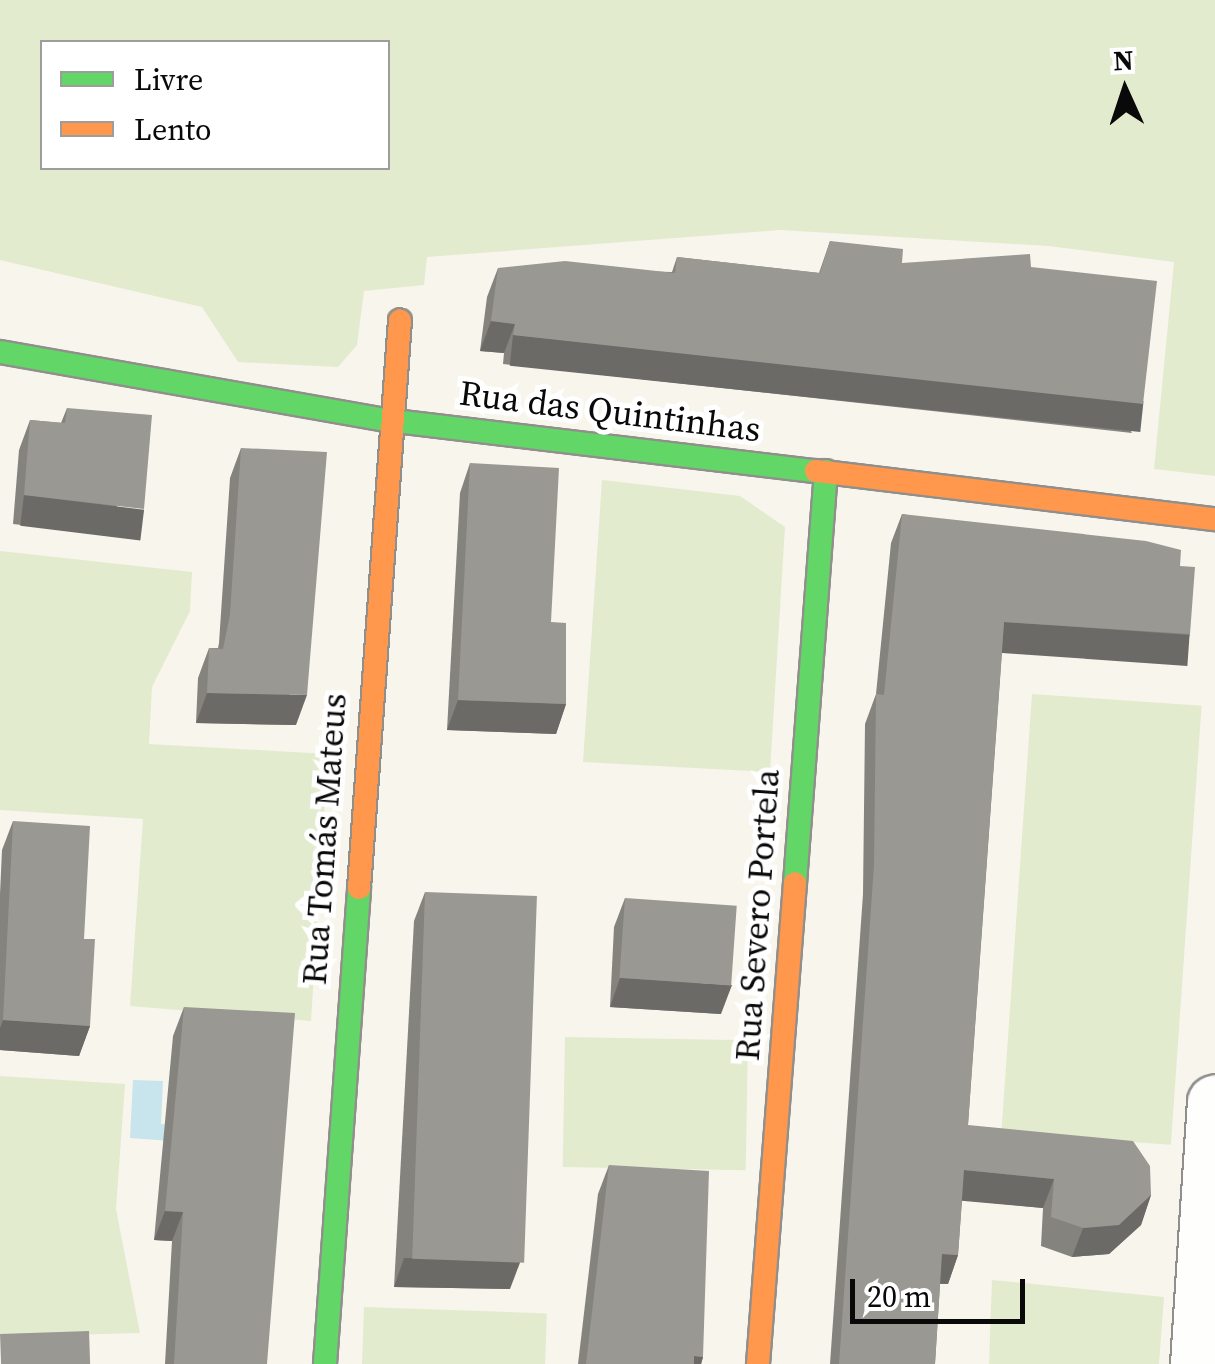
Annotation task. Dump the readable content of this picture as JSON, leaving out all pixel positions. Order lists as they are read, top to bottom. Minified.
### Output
{"streets":{"street":["Rua das Quintinhas","Rua Tomás Mateus","Rua Severo Portela"]},"crossings":[["Rua das Quintinhas","Rua Tomás Mateus"],["Rua das Quintinhas","Rua Severo Portela"]],"legend":["Livre","Lento"],"scale_bar":"20 m","north":"top"}
